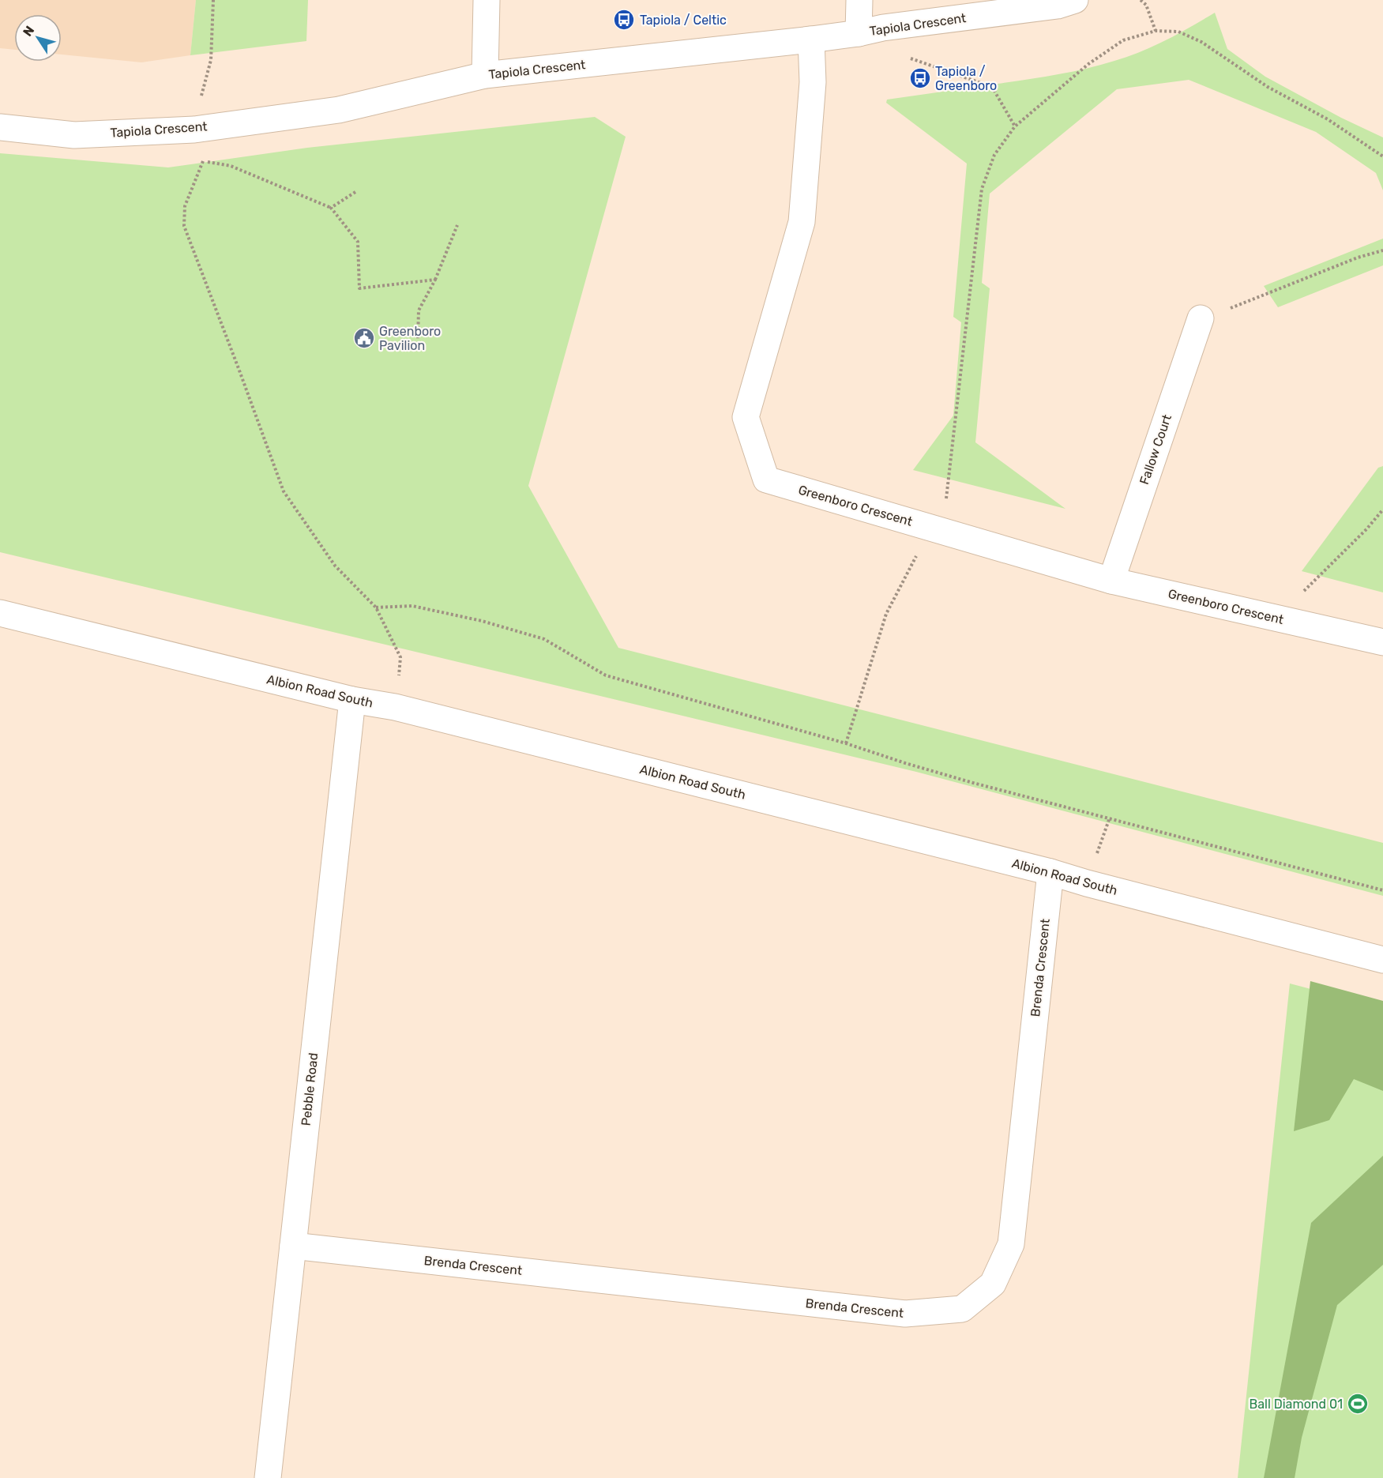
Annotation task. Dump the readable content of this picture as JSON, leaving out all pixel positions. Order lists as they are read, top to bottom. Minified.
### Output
{"streets":{"street":["Tapiola Crescent","Fallow Court","Greenboro Crescent","Albion Road South","Brenda Crescent","Pebble Road"]},"crossings":[["Tapiola Crescent","Greenboro Crescent"],["Fallow Court","Greenboro Crescent"],["Albion Road South","Brenda Crescent"],["Albion Road South","Pebble Road"],["Brenda Crescent","Pebble Road"]],"places":{"bus stop":["Tapiola / Celtic","Tapiola / Greenboro"],"public building":["Greenboro Pavilion"],"sports":["Ball Diamond 01"]},"north":"top left"}
